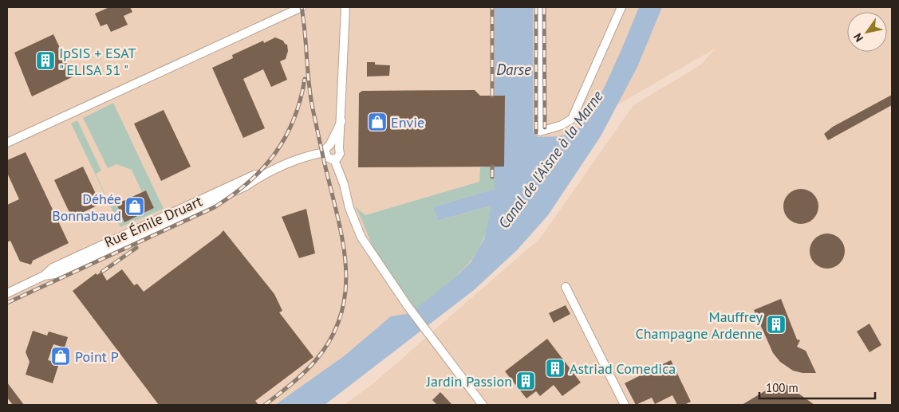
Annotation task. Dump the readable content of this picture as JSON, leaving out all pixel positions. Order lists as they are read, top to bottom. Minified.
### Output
{"streets":{"street":["Rue Émile Druart"]},"water":["Darse","Canal de l'Aisne à la Marne"],"places":{"building":["IpSIS + ESAT \" ELISA 51 \"","Mauffrey Champagne Ardenne","Astriad Comedica","Jardin Passion"],"shop":["Envie","Déhée Bonnabaud","Point P"]},"scale_bar":"100 m","north":"bottom left"}
